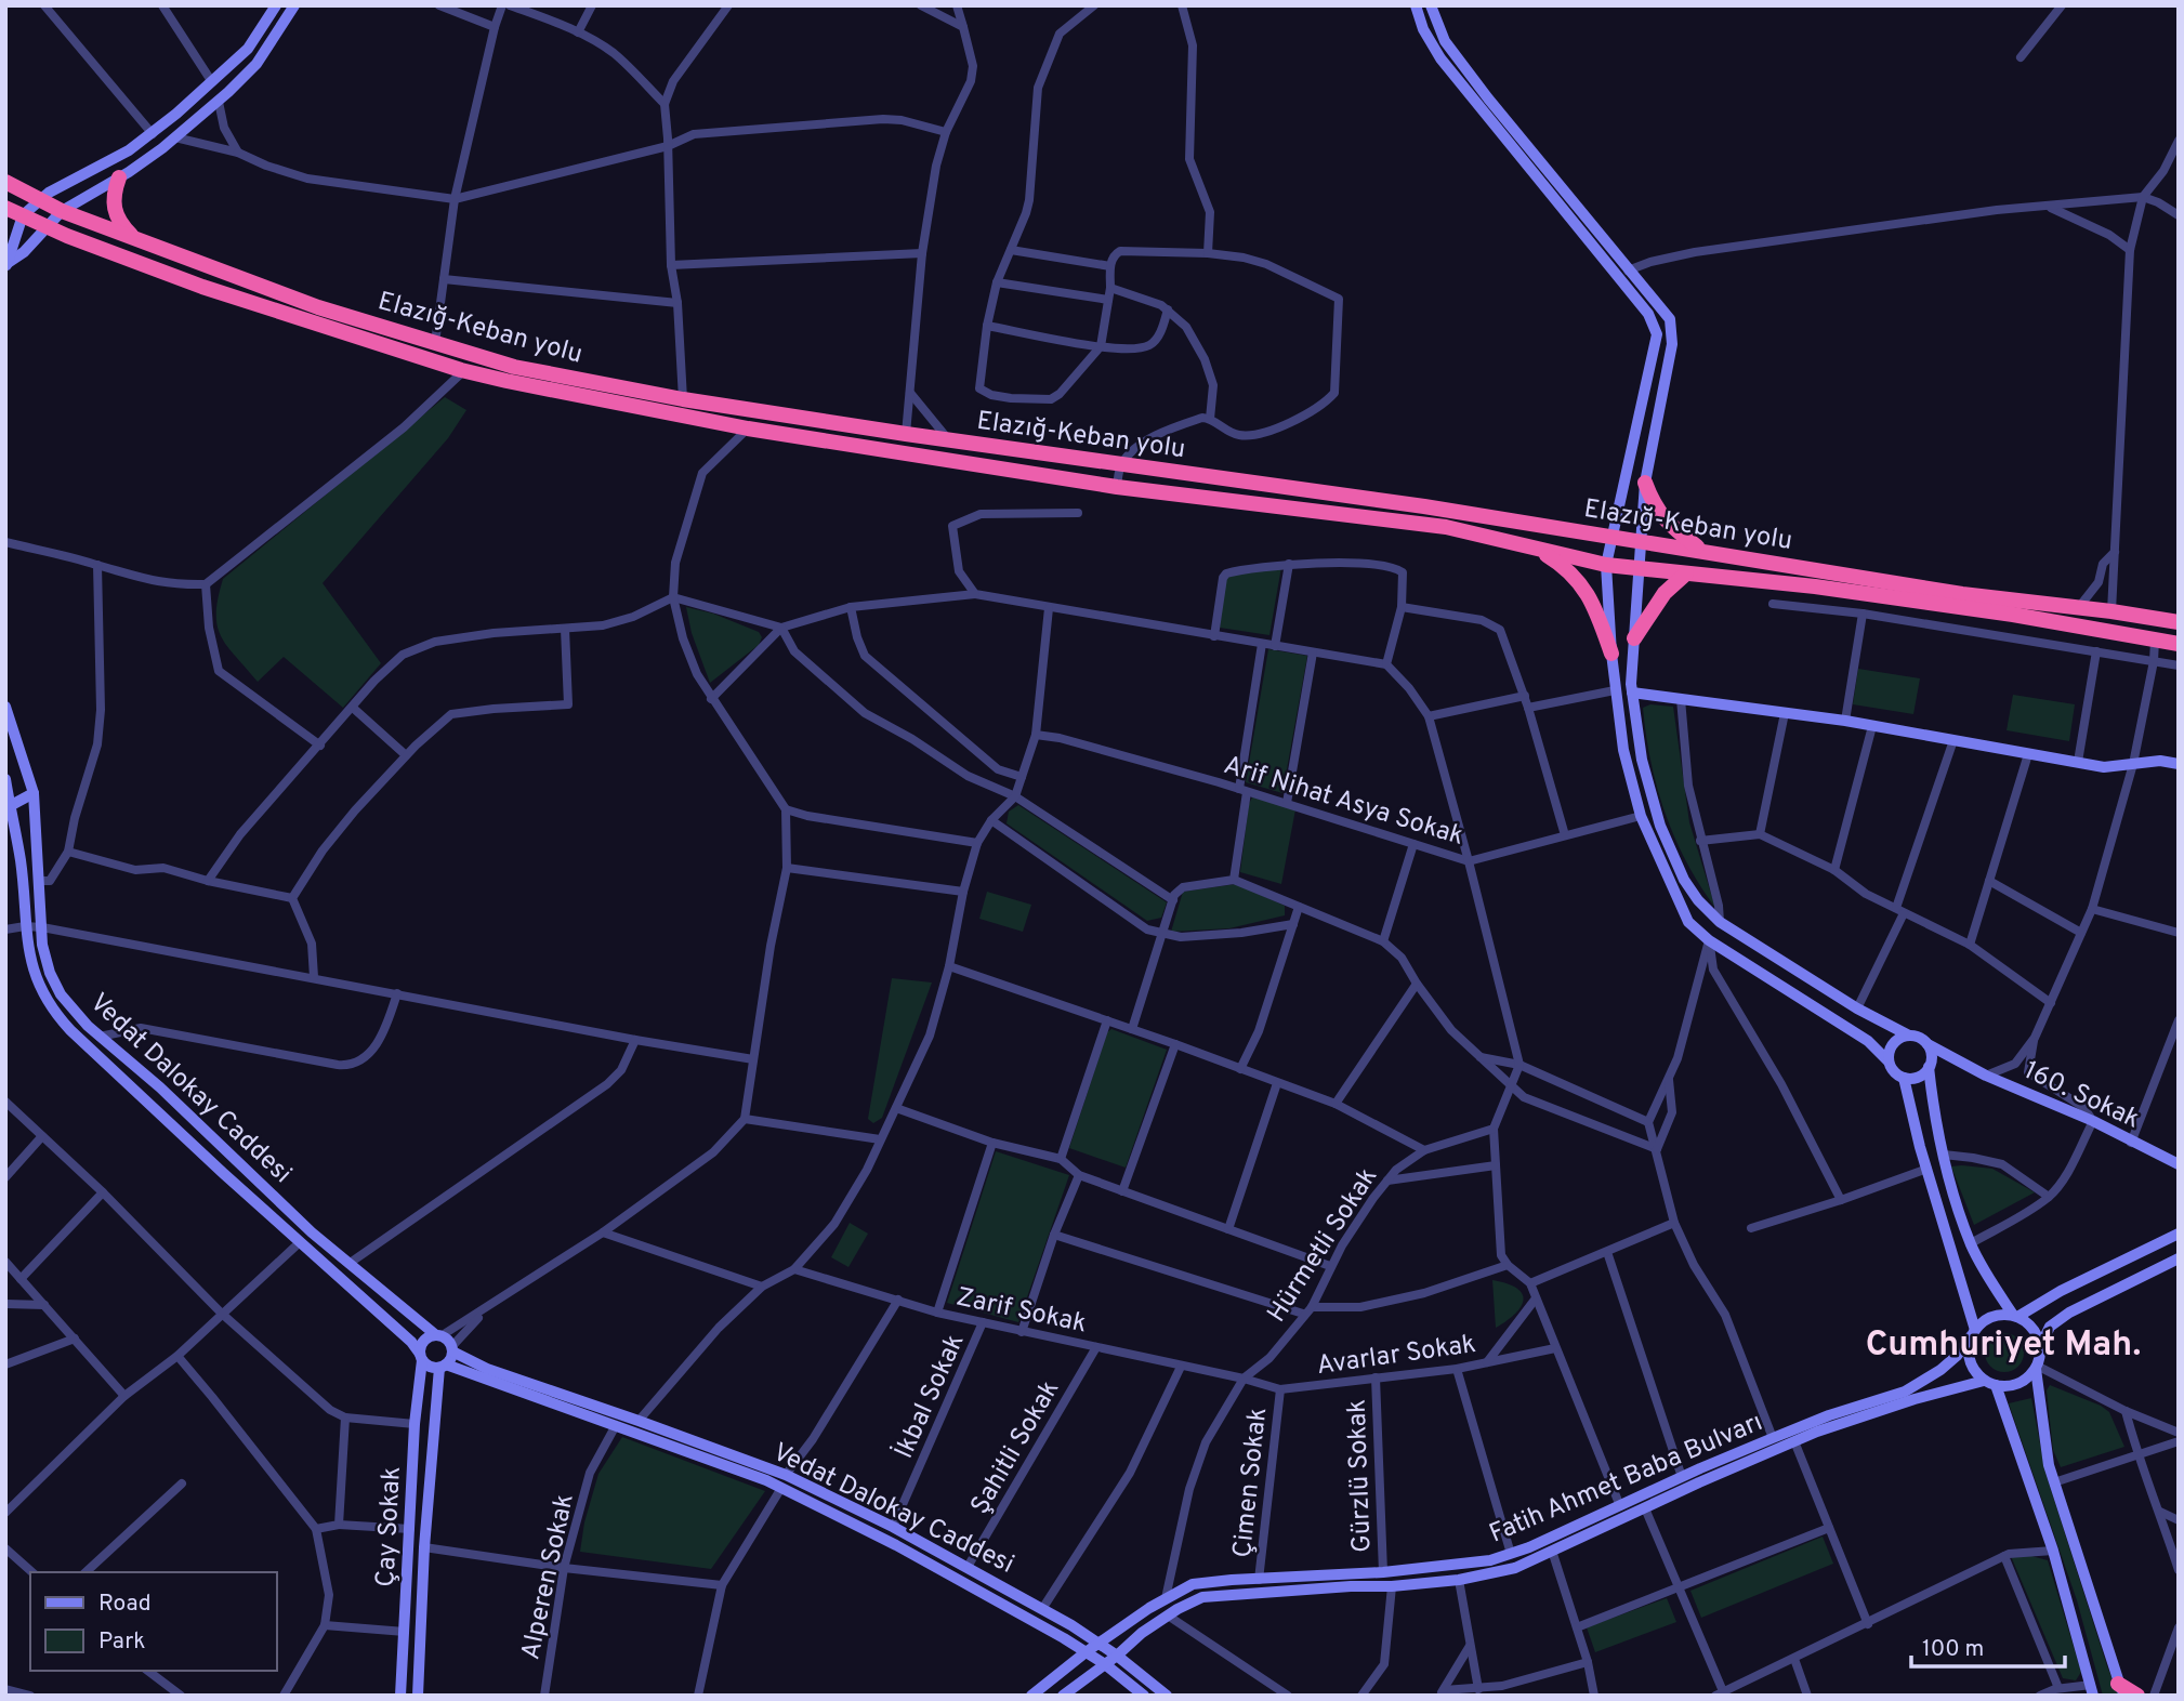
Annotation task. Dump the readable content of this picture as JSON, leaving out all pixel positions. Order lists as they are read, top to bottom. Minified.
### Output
{"streets":{"highway":["Elazığ-Keban yolu"],"main road":["Vedat Dalokay Caddesi","160. Sokak","Fatih Ahmet Baba Bulvarı","Çay Sokak"],"street":["Arif Nihat Asya Sokak","Hürmetli Sokak","Zarif Sokak","Avarlar Sokak","İkbal Sokak","Şahitli Sokak","Gürzlü Sokak","Çimen Sokak","Alperen Sokak"]},"crossings":[["Vedat Dalokay Caddesi","İkbal Sokak"],["Vedat Dalokay Caddesi","Şahitli Sokak"],["Vedat Dalokay Caddesi","Fatih Ahmet Baba Bulvarı"],["Vedat Dalokay Caddesi","Çay Sokak"],["Vedat Dalokay Caddesi","Alperen Sokak"],["Hürmetli Sokak","Zarif Sokak"],["Hürmetli Sokak","Avarlar Sokak"],["Hürmetli Sokak","Fatih Ahmet Baba Bulvarı"],["Zarif Sokak","Avarlar Sokak"],["Zarif Sokak","İkbal Sokak"],["Zarif Sokak","Şahitli Sokak"],["Avarlar Sokak","Gürzlü Sokak"],["Avarlar Sokak","Çimen Sokak"],["Gürzlü Sokak","Fatih Ahmet Baba Bulvarı"],["Fatih Ahmet Baba Bulvarı","Çimen Sokak"]],"districts":["Cumhuriyet Mah."],"legend":["Road","Park"],"scale_bar":"100 m"}
